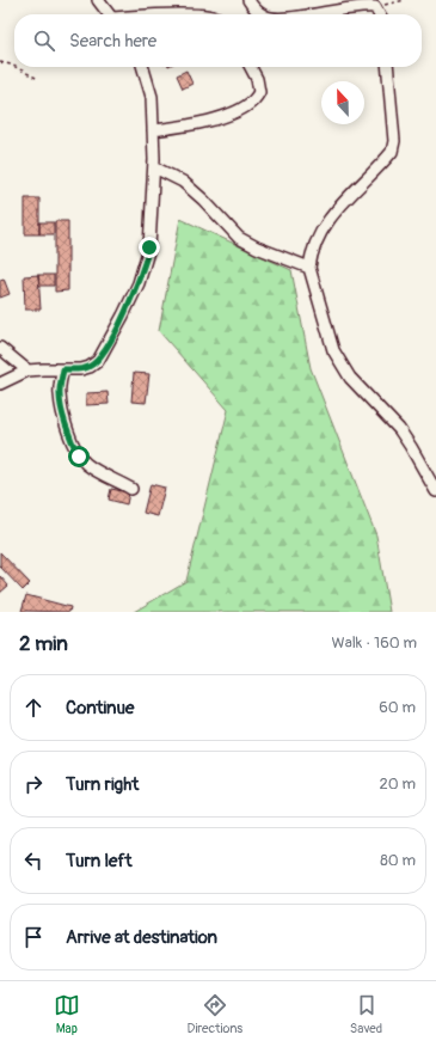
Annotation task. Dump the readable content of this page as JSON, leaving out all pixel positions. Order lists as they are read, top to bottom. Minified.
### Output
{"north":"top","page":{"search":"Search here","heading":["2 min","Walk · 160 m"],"list":[["Continue","60 m"],["Turn right","20 m"],["Turn left","80 m"],"Arrive at destination"],"nav":["Map","Directions","Saved"]}}
